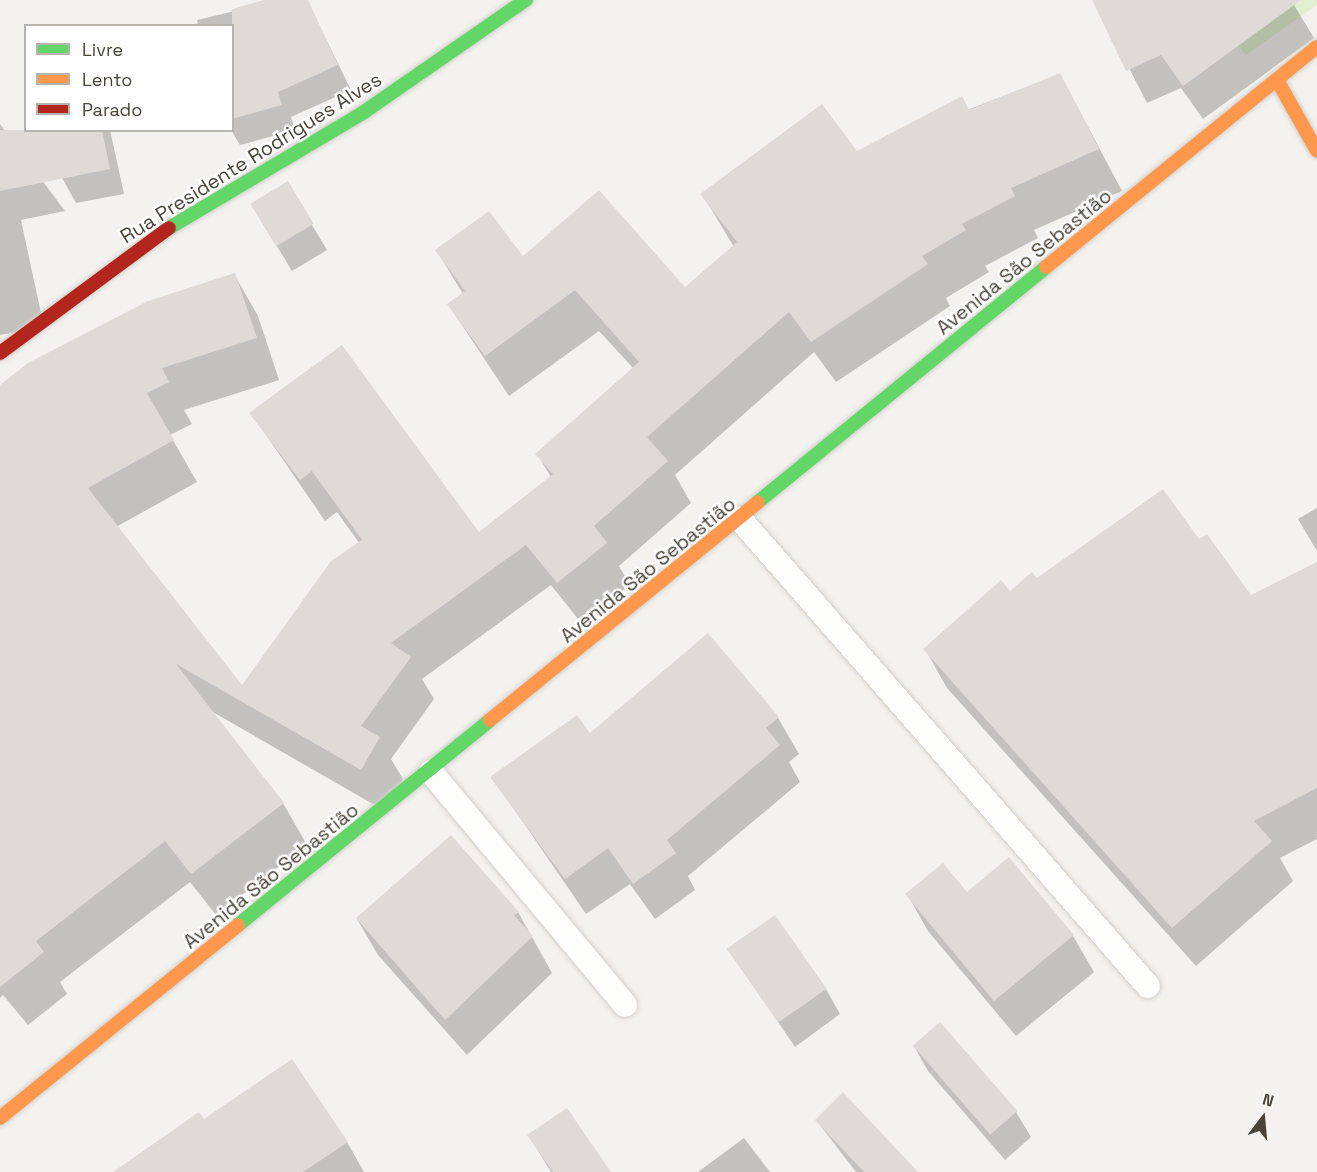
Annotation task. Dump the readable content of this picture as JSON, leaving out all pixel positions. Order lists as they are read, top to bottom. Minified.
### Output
{"streets":{"street":["Rua Presidente Rodrigues Alves","Avenida São Sebastião"]},"legend":["Livre","Lento","Parado"],"north":"top"}
